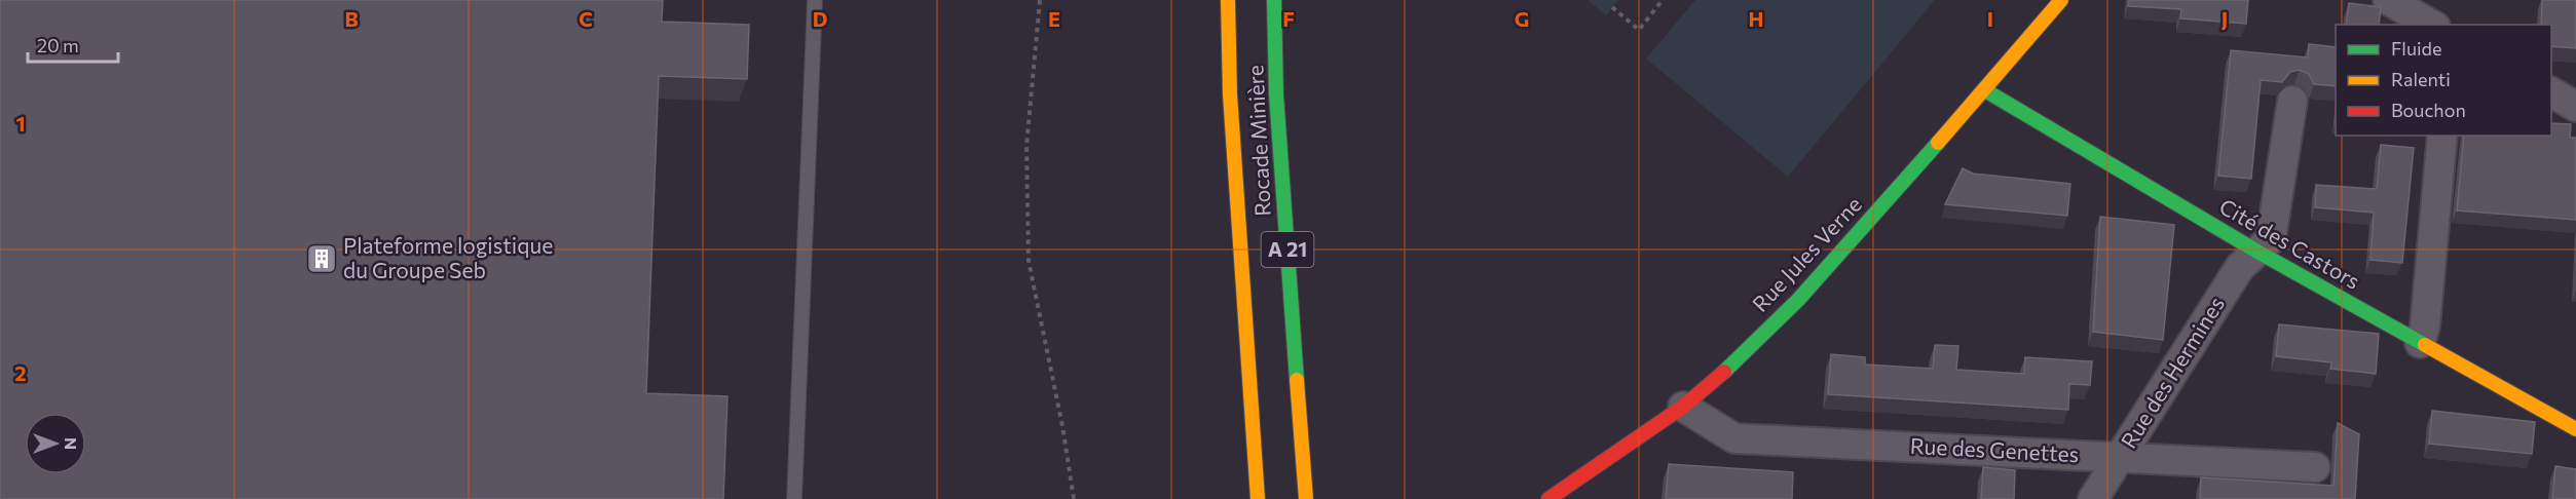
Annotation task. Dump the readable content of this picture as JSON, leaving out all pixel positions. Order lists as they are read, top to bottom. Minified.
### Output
{"streets":{"main road":["Rocade Minière","Cité des Castors","A 21","Rue Jules Verne"],"street":["Rue des Hermines","Rue des Genettes"]},"crossings":[["Cité des Castors","Rue Jules Verne"],["Cité des Castors","Rue des Hermines"],["Rue Jules Verne","Rue des Genettes"],["Rue des Hermines","Rue des Genettes"]],"places":{"building":["Plateforme logistique du Groupe Seb"]},"legend":["Fluide","Ralenti","Bouchon"],"scale_bar":"20 m","north":"right","grid":{"columns":["B","C","D","E","F","G","H","I","J"],"rows":["1","2"]}}
